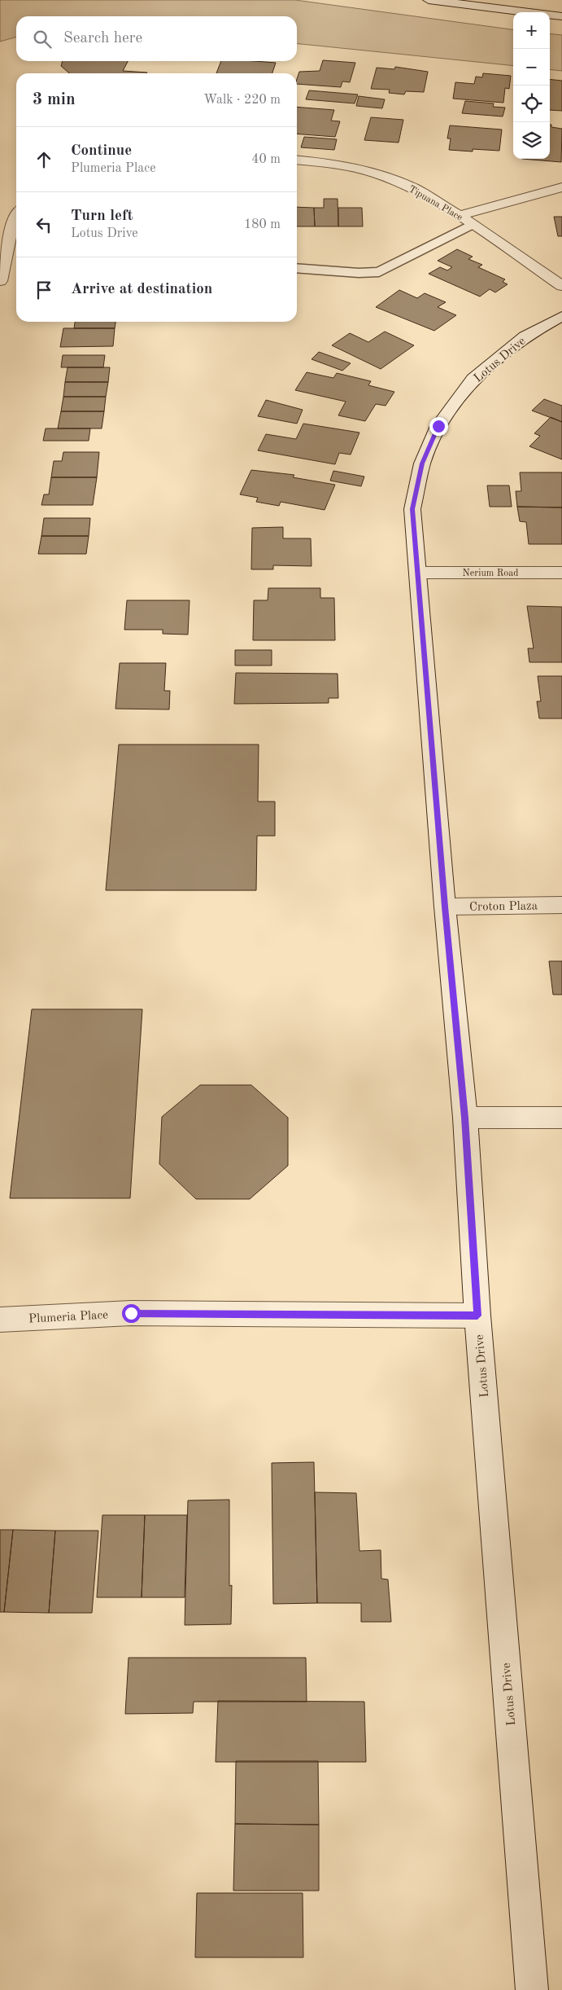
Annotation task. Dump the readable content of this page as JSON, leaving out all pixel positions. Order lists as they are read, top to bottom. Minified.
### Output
{"streets":{"street":["Tipuana Place","Lotus Drive","Nerium Road","Croton Plaza","Plumeria Place"]},"crossings":[["Lotus Drive","Nerium Road"],["Lotus Drive","Croton Plaza"],["Lotus Drive","Plumeria Place"]],"page":{"map_buttons":["+","−"],"search":"Search here","heading":["3 min","Walk · 220 m"],"list":[["Continue","Plumeria Place","40 m"],["Turn left","Lotus Drive","180 m"],"Arrive at destination"]}}
